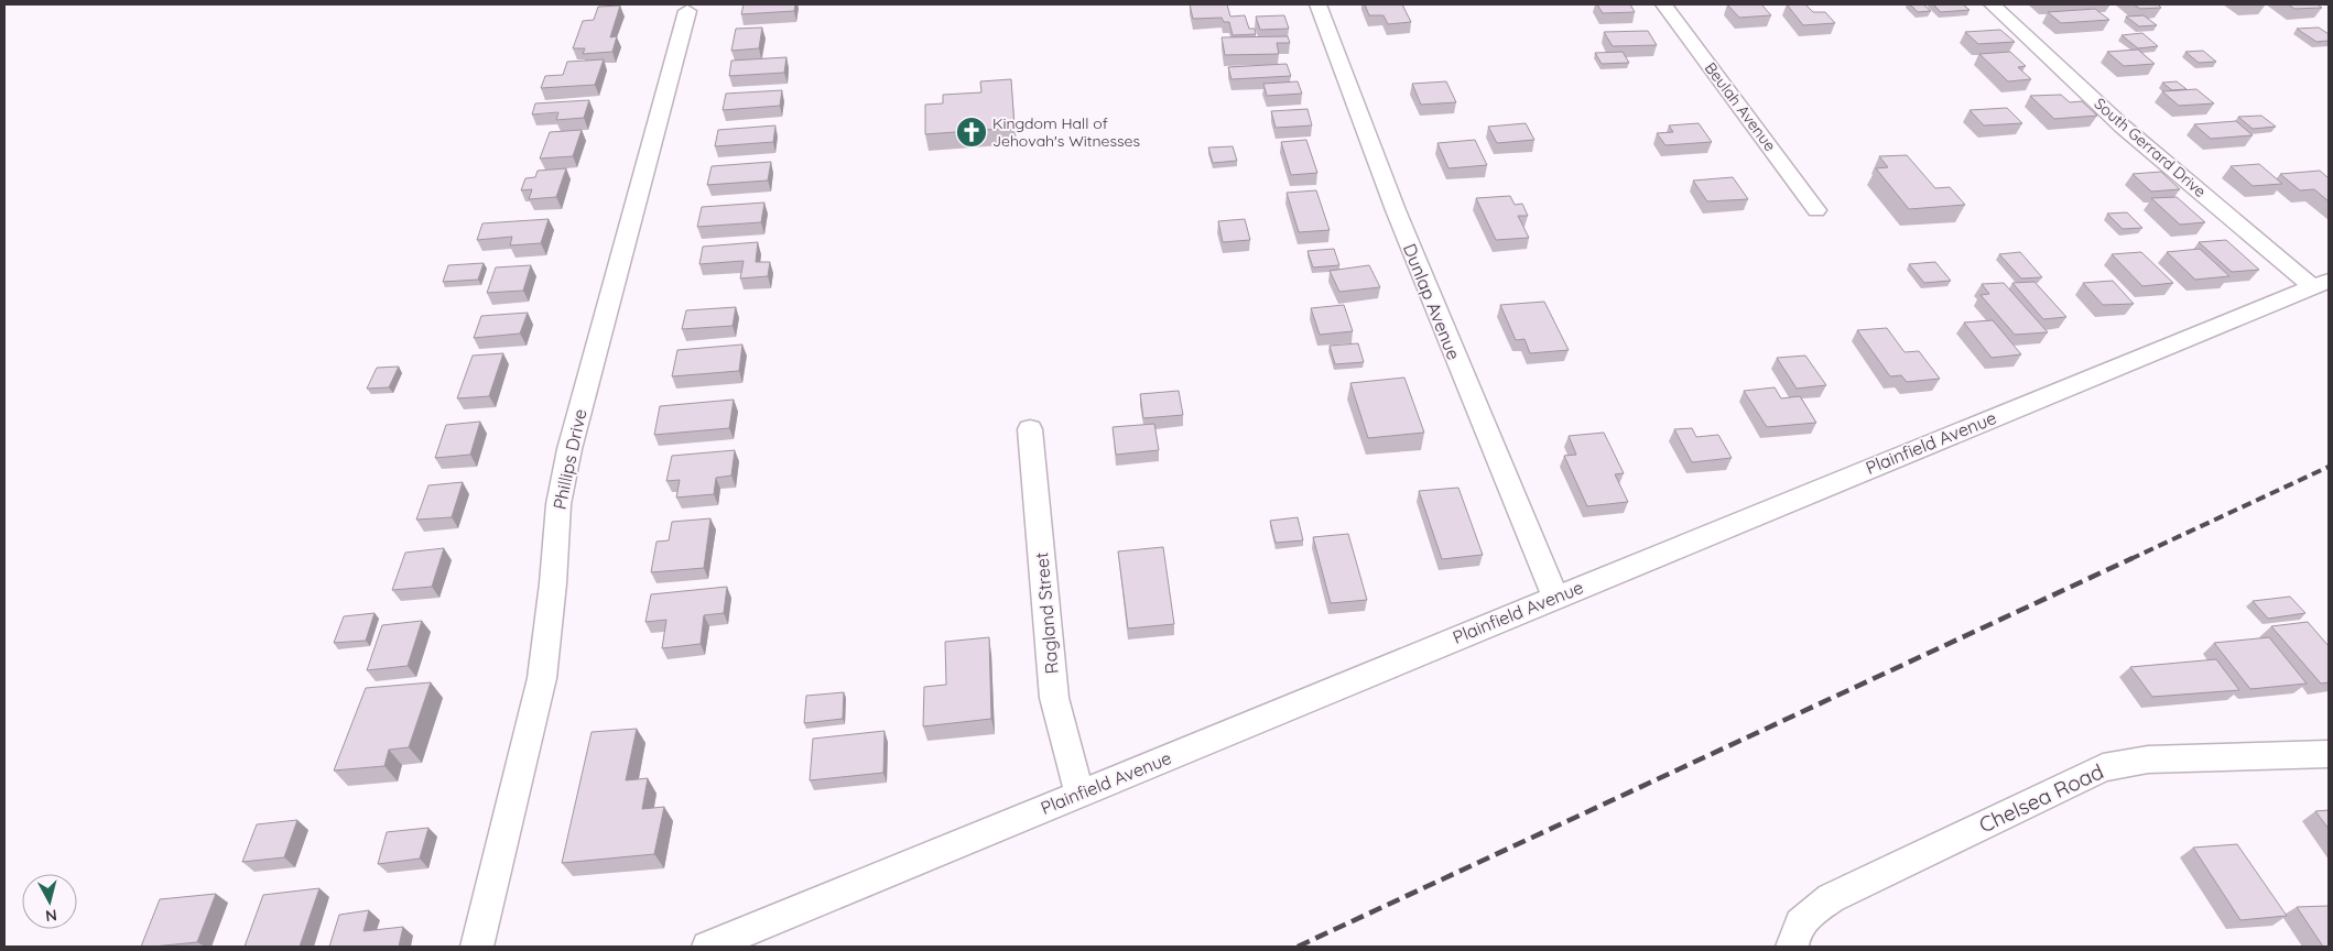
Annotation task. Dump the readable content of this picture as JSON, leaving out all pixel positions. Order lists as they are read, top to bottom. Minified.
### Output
{"streets":{"street":["Beulah Avenue","South Gerrard Drive","Dunlap Avenue","Plainfield Avenue","Phillips Drive","Ragland Street","Chelsea Road"]},"crossings":[["South Gerrard Drive","Plainfield Avenue"],["Dunlap Avenue","Plainfield Avenue"],["Plainfield Avenue","Ragland Street"]],"places":{"church":["Kingdom Hall of Jehovah's Witnesses"]},"north":"bottom"}
